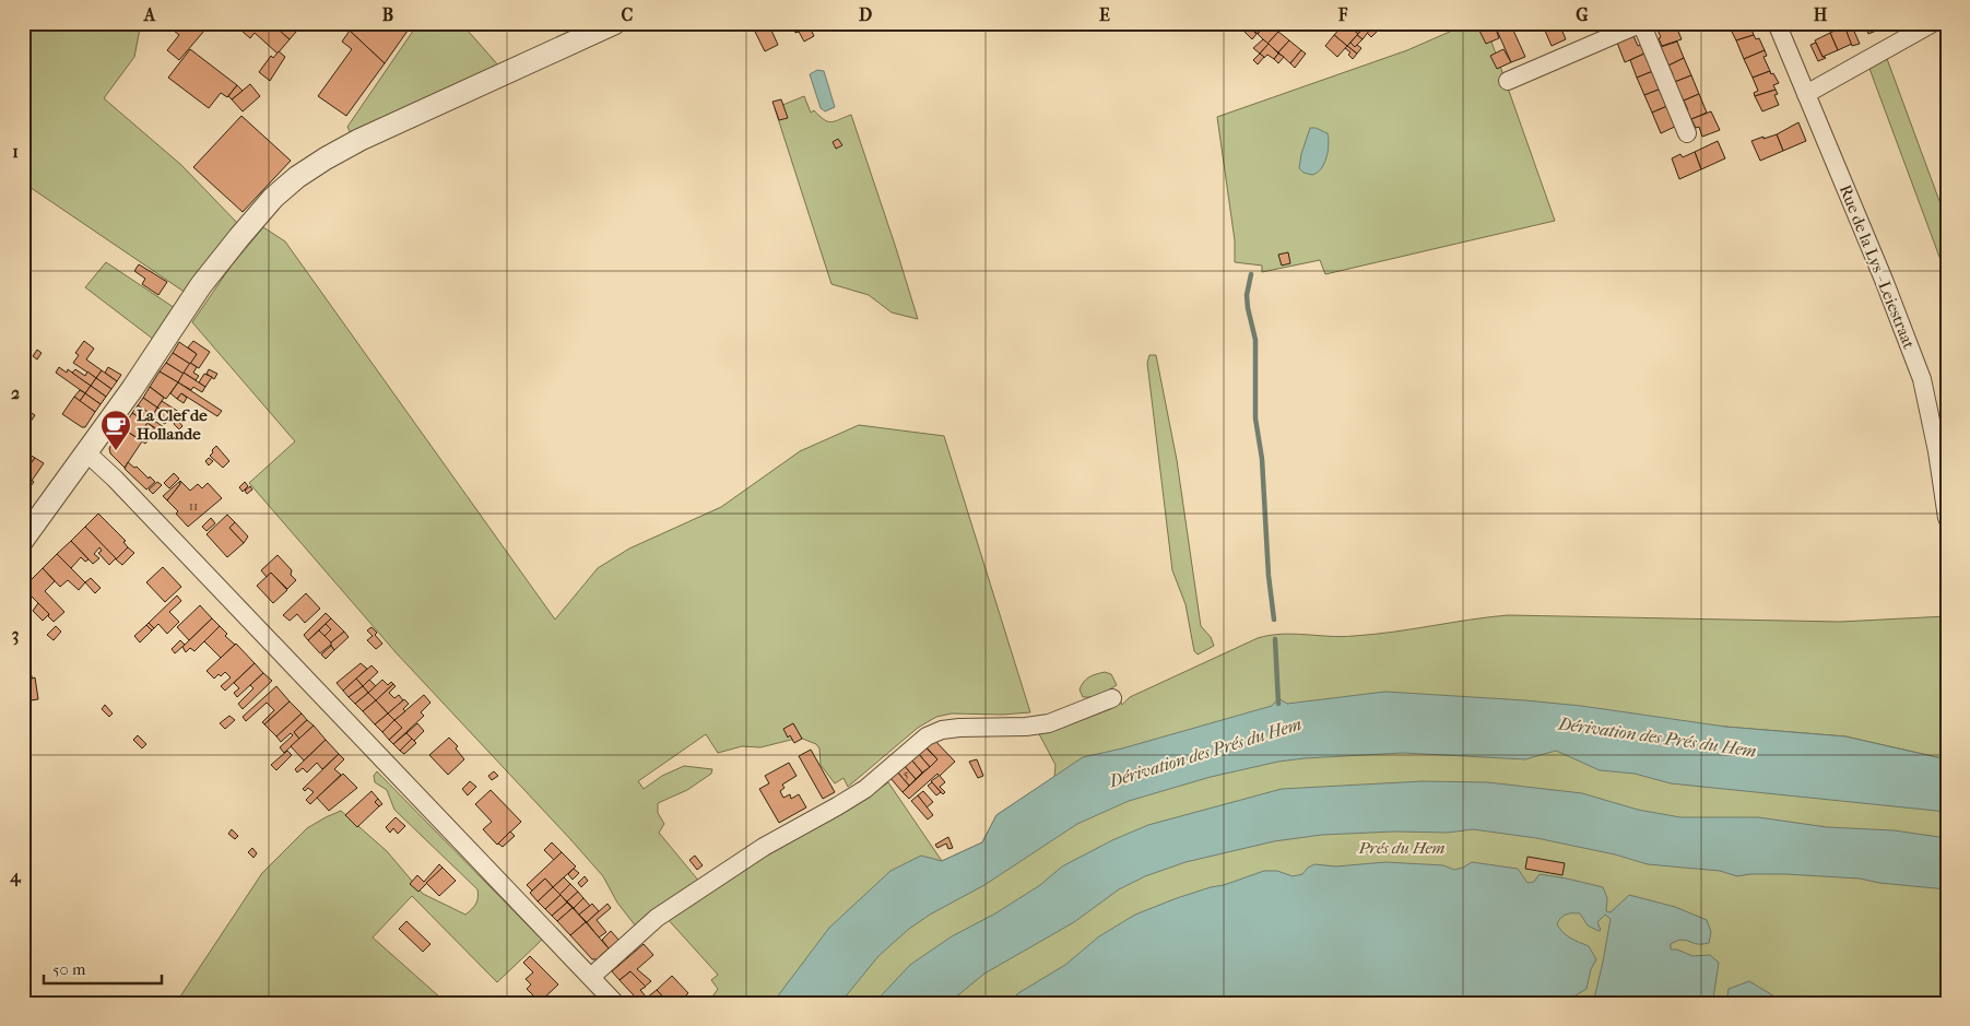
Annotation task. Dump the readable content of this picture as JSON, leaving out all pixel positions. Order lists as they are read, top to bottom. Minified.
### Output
{"streets":{"street":["Rue de la Lys - Leiestraat"]},"water":["Dérivation des Prés du Hem"],"parks":["Prés du Hem"],"places":{"cafe":["La Clef de Hollande"]},"house_numbers":["11","5"],"scale_bar":"50 m","grid":{"columns":["A","B","C","D","E","F","G","H"],"rows":["1","2","3","4"]}}
